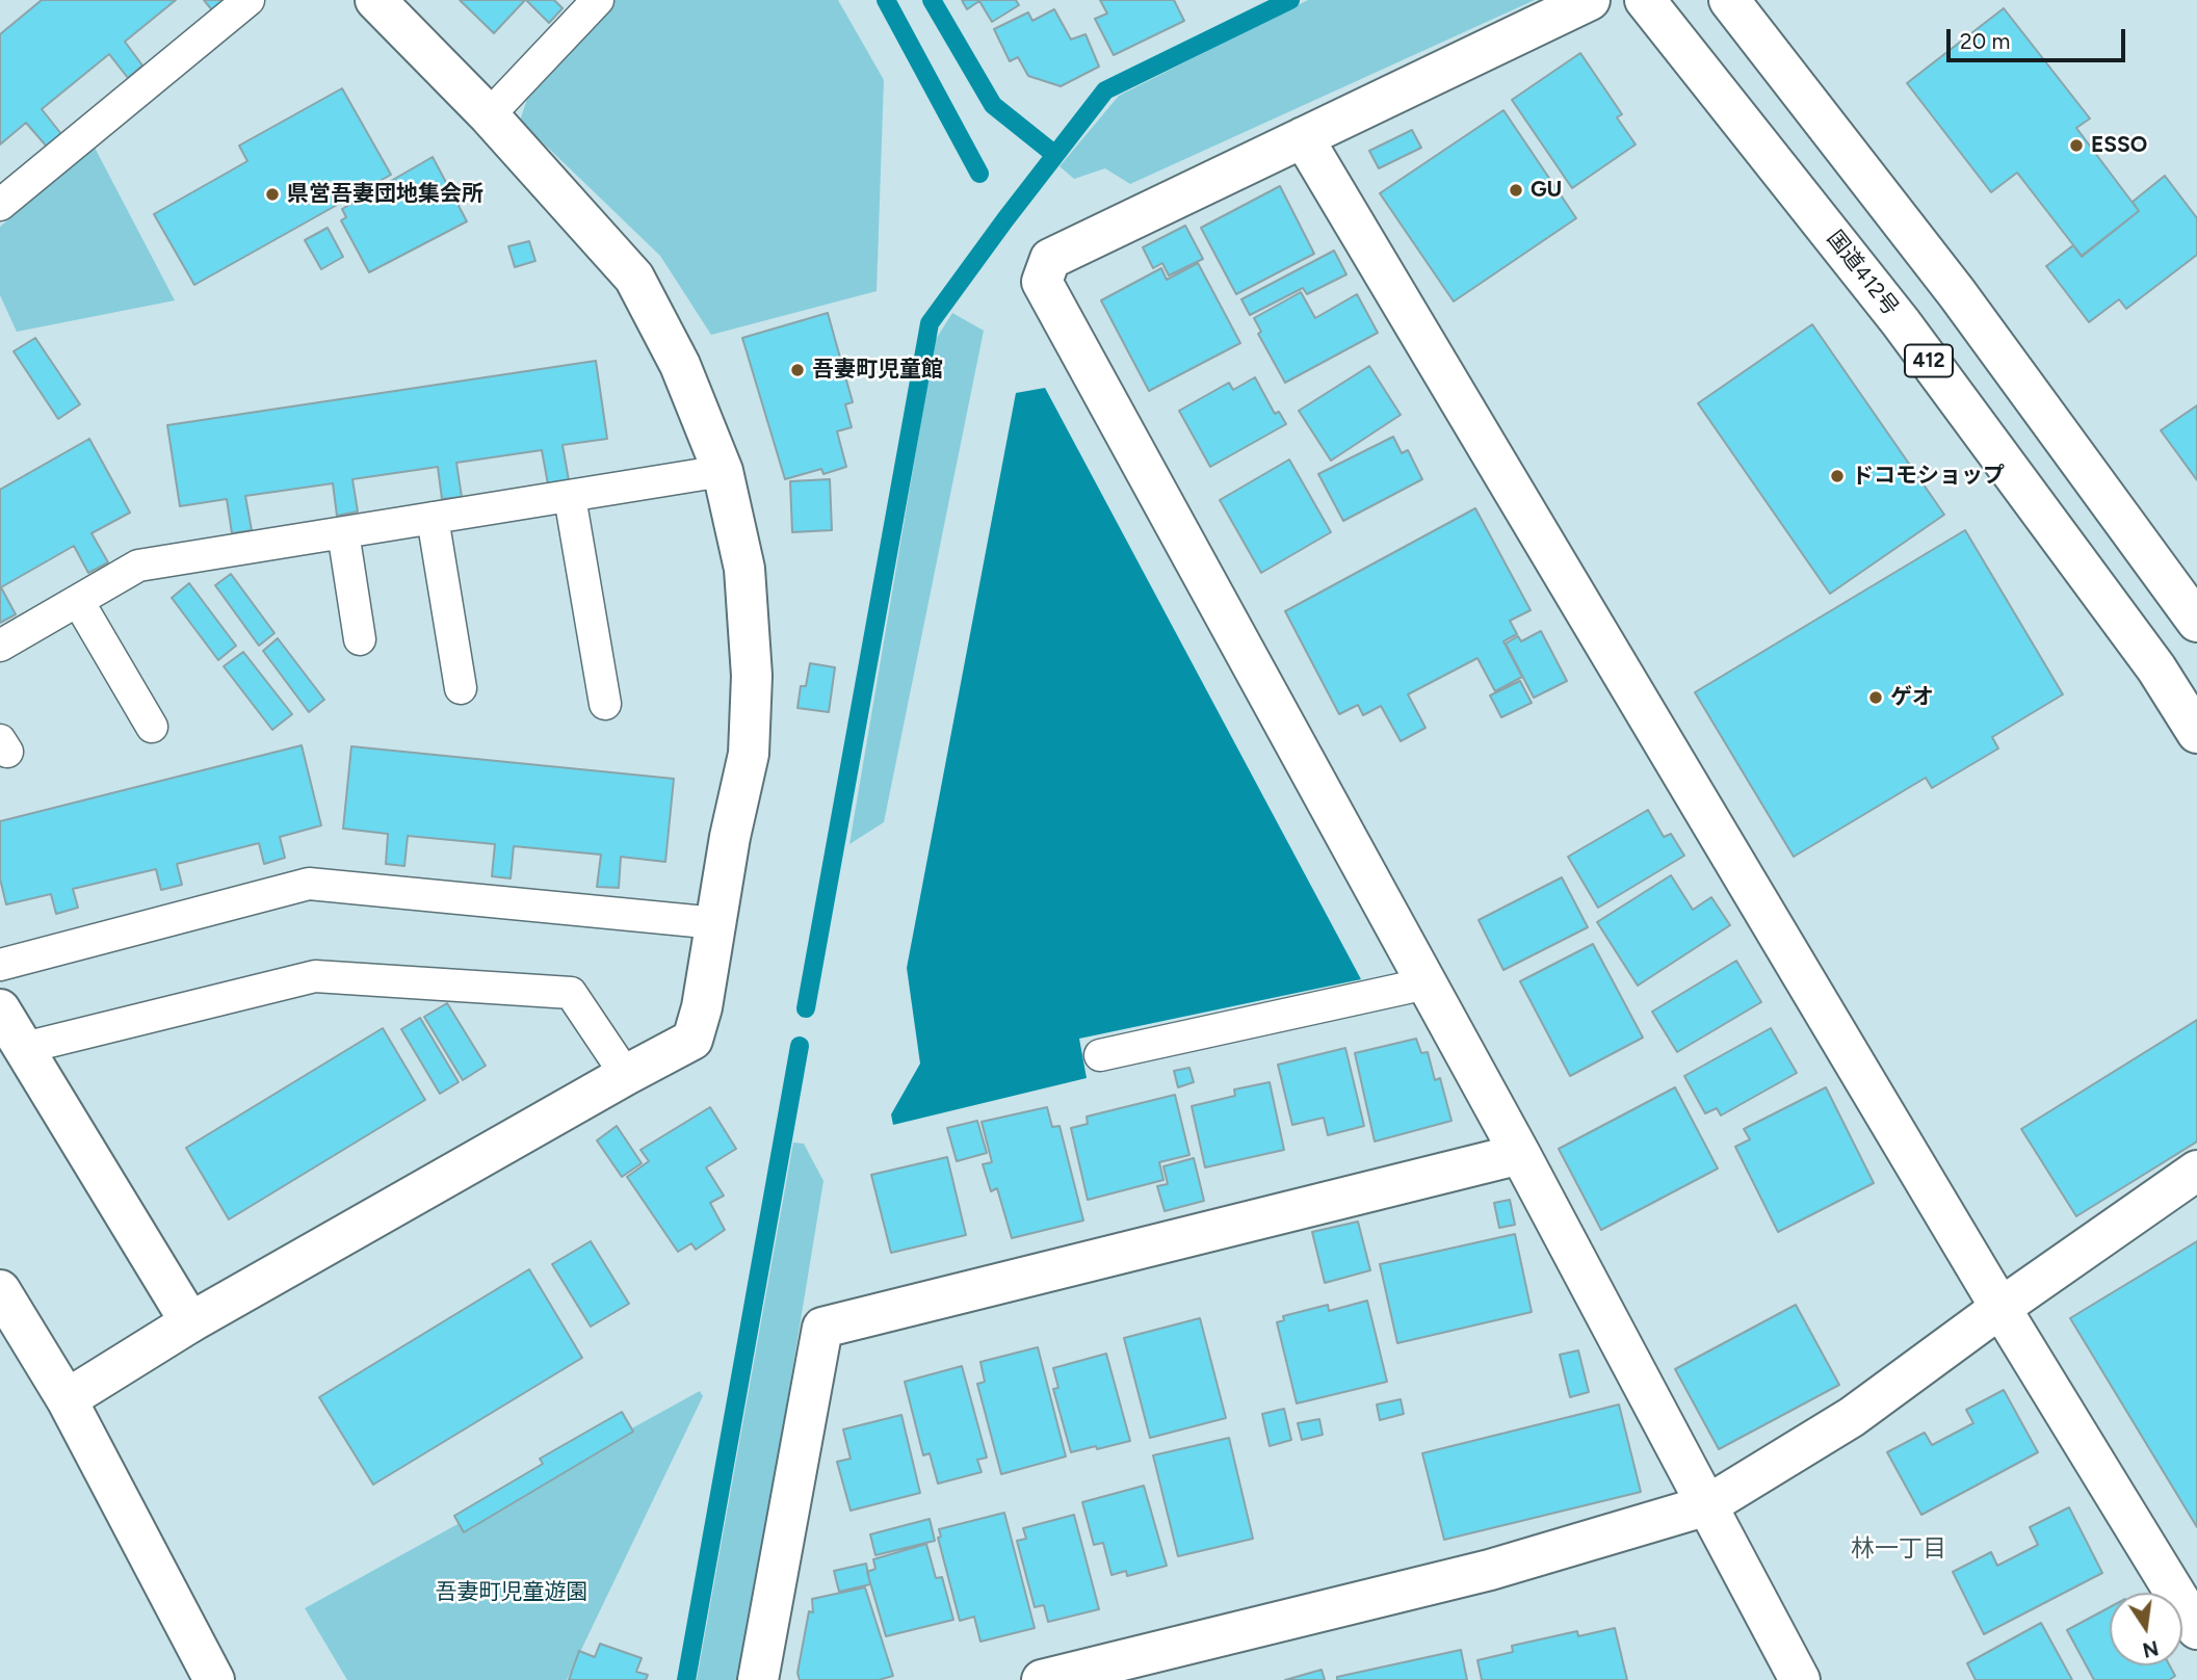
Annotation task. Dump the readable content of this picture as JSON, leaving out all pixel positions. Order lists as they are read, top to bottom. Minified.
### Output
{"streets":{"main road":["国道412号","412"]},"districts":["林一丁目"],"parks":["吾妻町児童遊園"],"places":["ESSO","GU","県営吾妻団地集会所","吾妻町児童館","ドコモショップ","ゲオ"],"scale_bar":"20 m","north":"bottom"}
